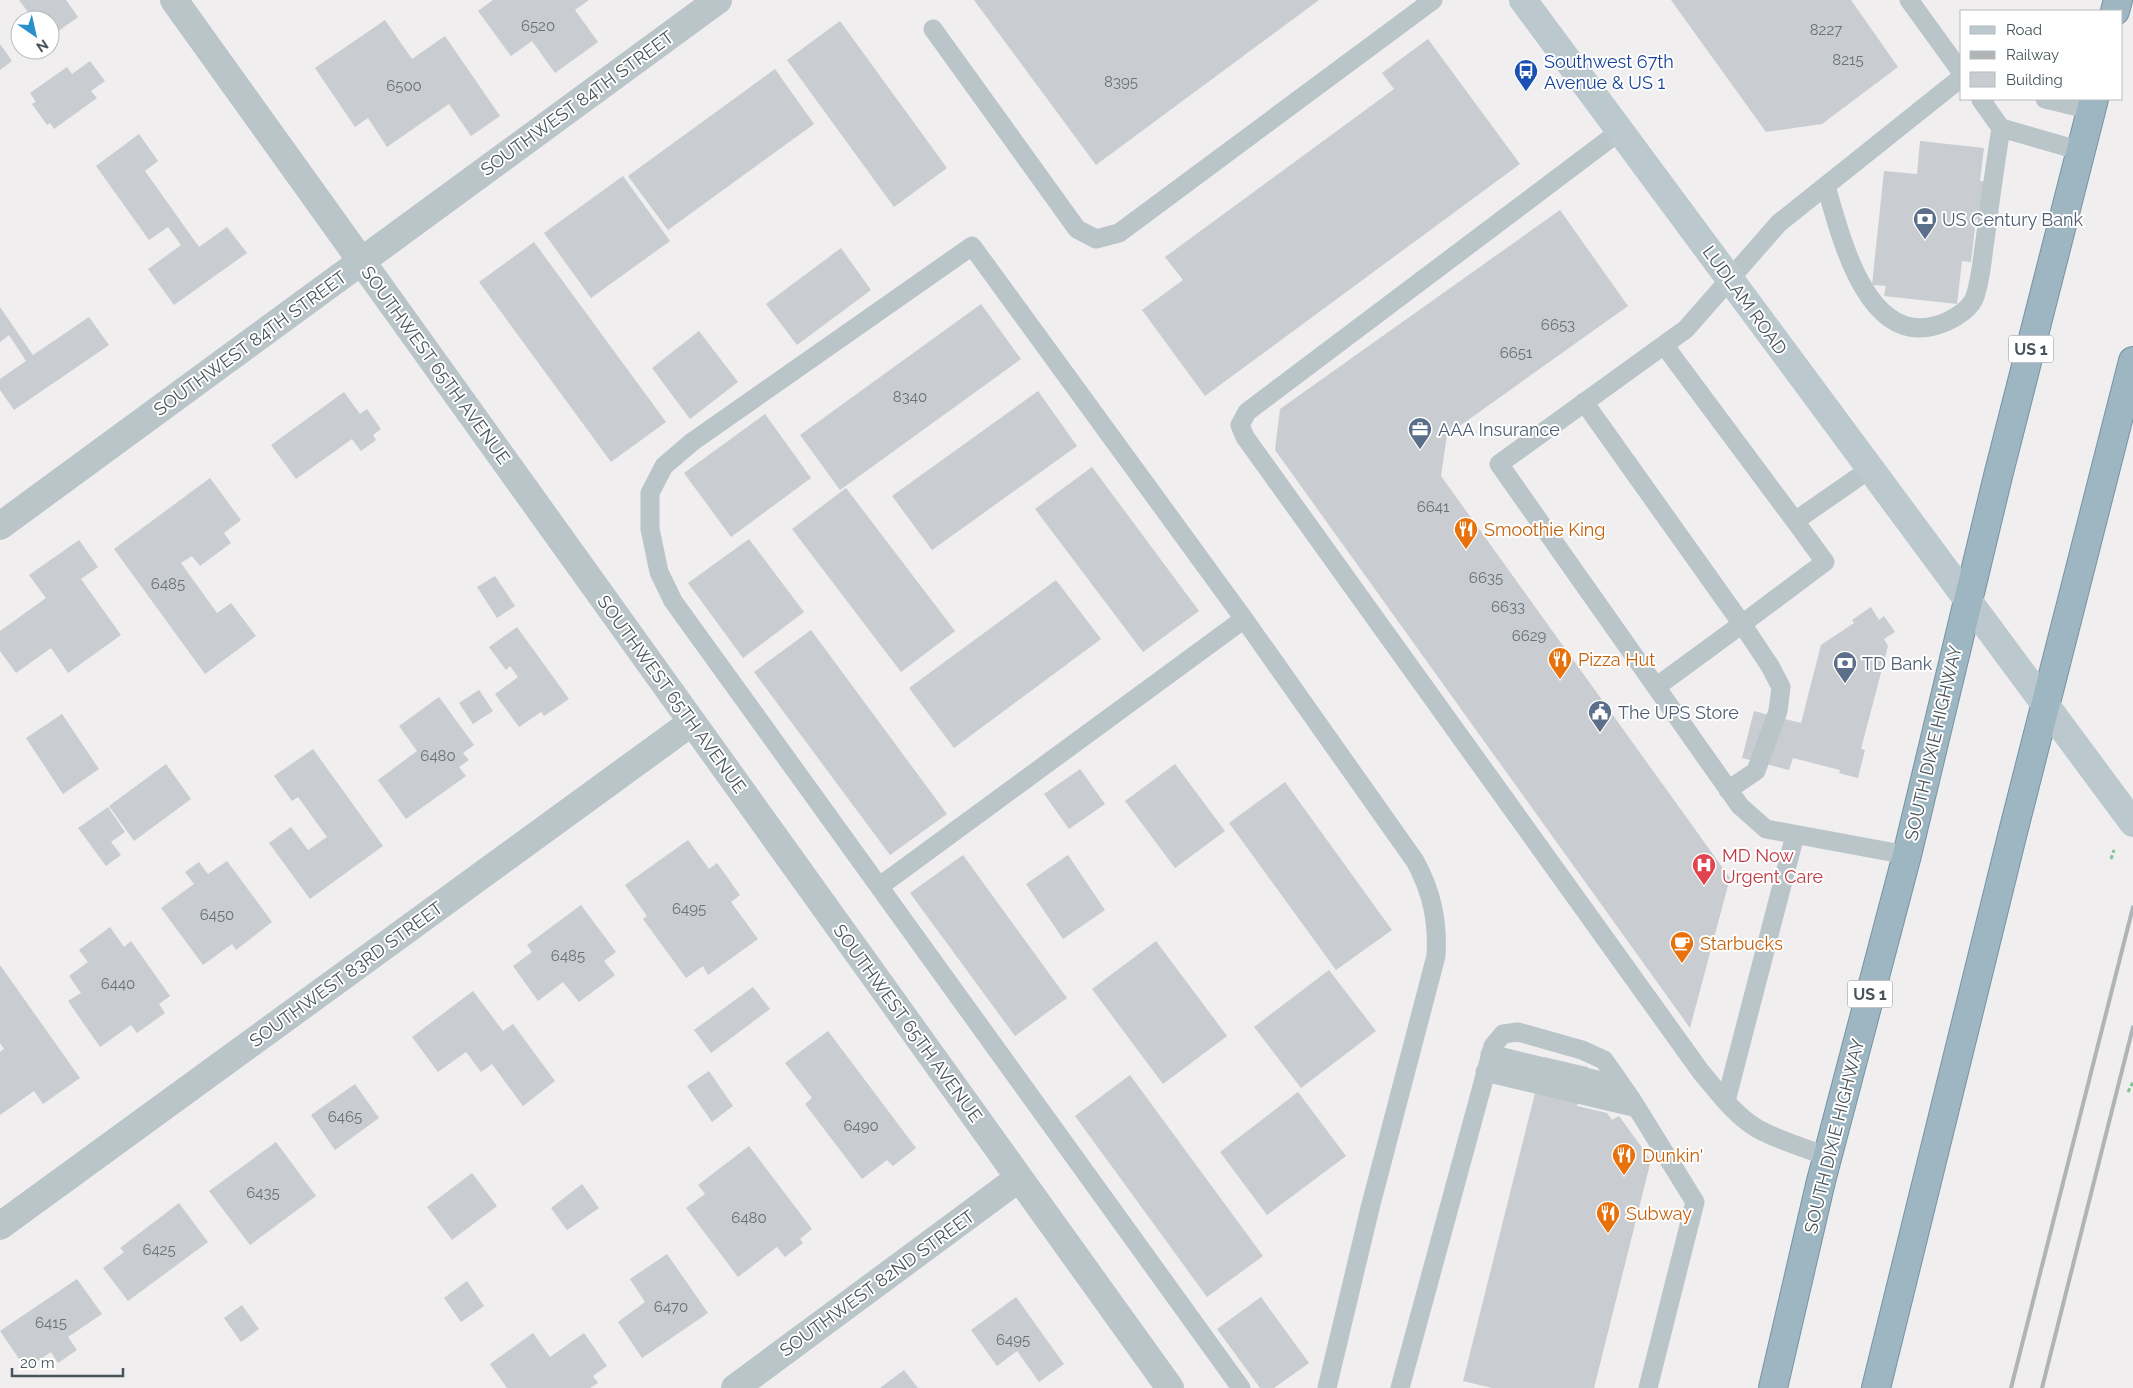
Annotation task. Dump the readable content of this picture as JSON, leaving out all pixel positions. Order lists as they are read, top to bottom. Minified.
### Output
{"streets":{"highway":["US 1","SOUTH DIXIE HIGHWAY"],"main road":["LUDLAM ROAD"],"street":["SOUTHWEST 84TH STREET","SOUTHWEST 65TH AVENUE","SOUTHWEST 83RD STREET","SOUTHWEST 82ND STREET"]},"crossings":[["SOUTHWEST 84TH STREET","SOUTHWEST 65TH AVENUE"],["LUDLAM ROAD","SOUTH DIXIE HIGHWAY"],["SOUTHWEST 65TH AVENUE","SOUTHWEST 83RD STREET"],["SOUTHWEST 65TH AVENUE","SOUTHWEST 82ND STREET"]],"places":{"bus stop":["Southwest 67th Avenue & US 1"],"bank":["US Century Bank","TD Bank"],"office":["AAA Insurance"],"restaurant":["Smoothie King","Pizza Hut","Dunkin'","Subway"],"public building":["The UPS Store"],"hospital":["MD Now Urgent Care"],"cafe":["Starbucks"]},"house_numbers":["6520","8227","8215","8395","6500","6653","6651","8340","6641","6635","6485","6633","6629","6480","6495","6450","6485","6440","6465","6490","6435","6480","6425","6470","6415","6495"],"legend":["Road","Railway","Building"],"scale_bar":"20 m","north":"bottom right"}
